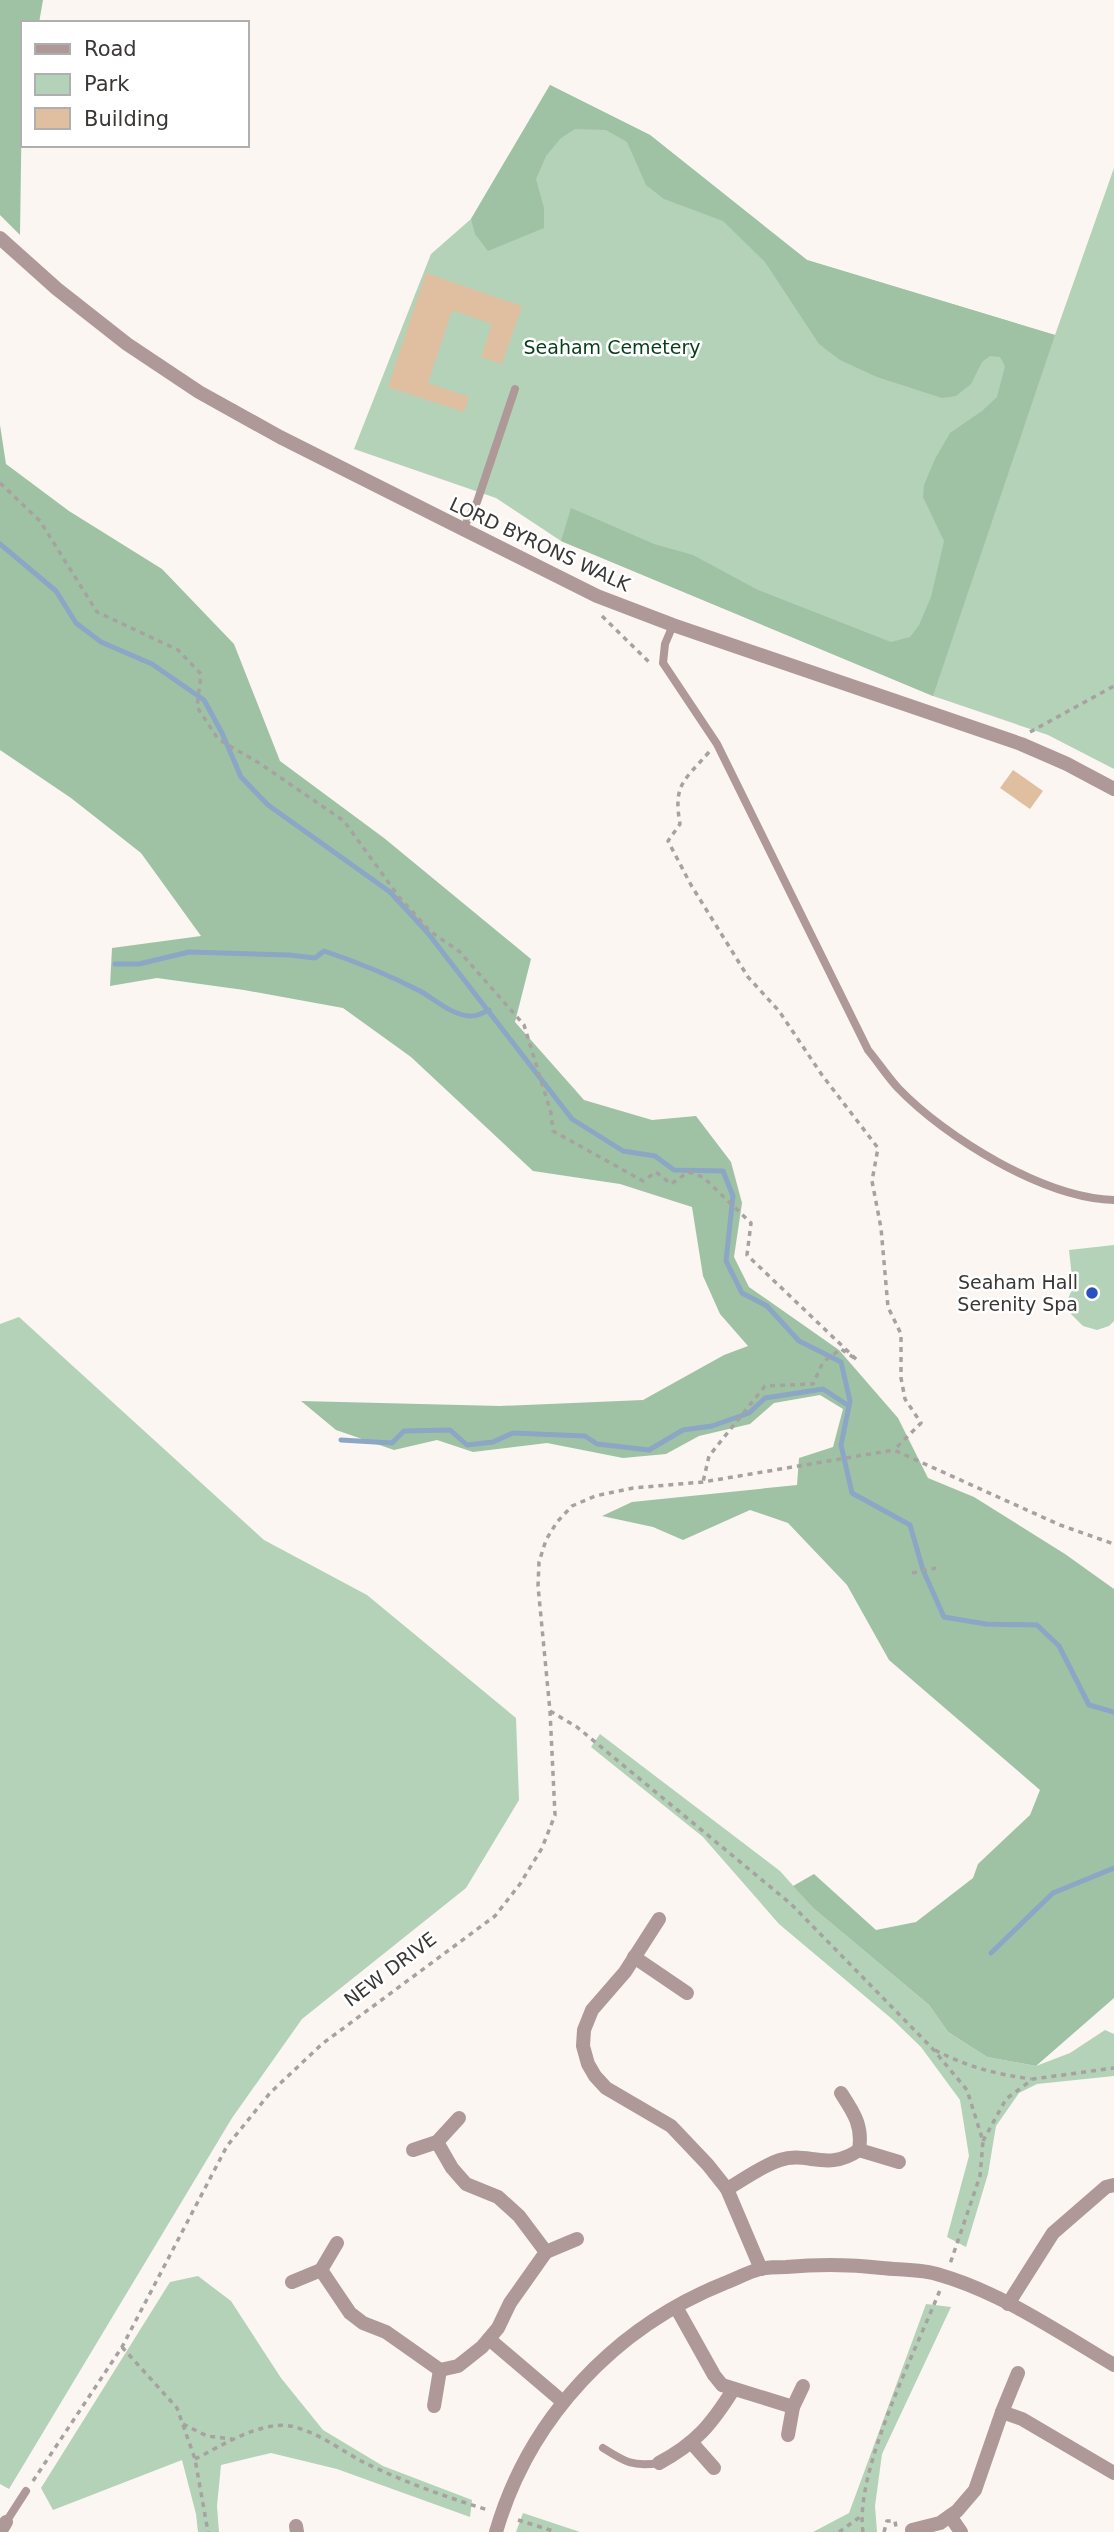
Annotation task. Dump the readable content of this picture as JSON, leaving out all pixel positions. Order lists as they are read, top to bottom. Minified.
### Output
{"streets":{"street":["LORD BYRONS WALK"],"path":["NEW DRIVE"]},"parks":["Seaham Cemetery"],"places":["Seaham Hall Serenity Spa"],"legend":["Road","Park","Building"]}
